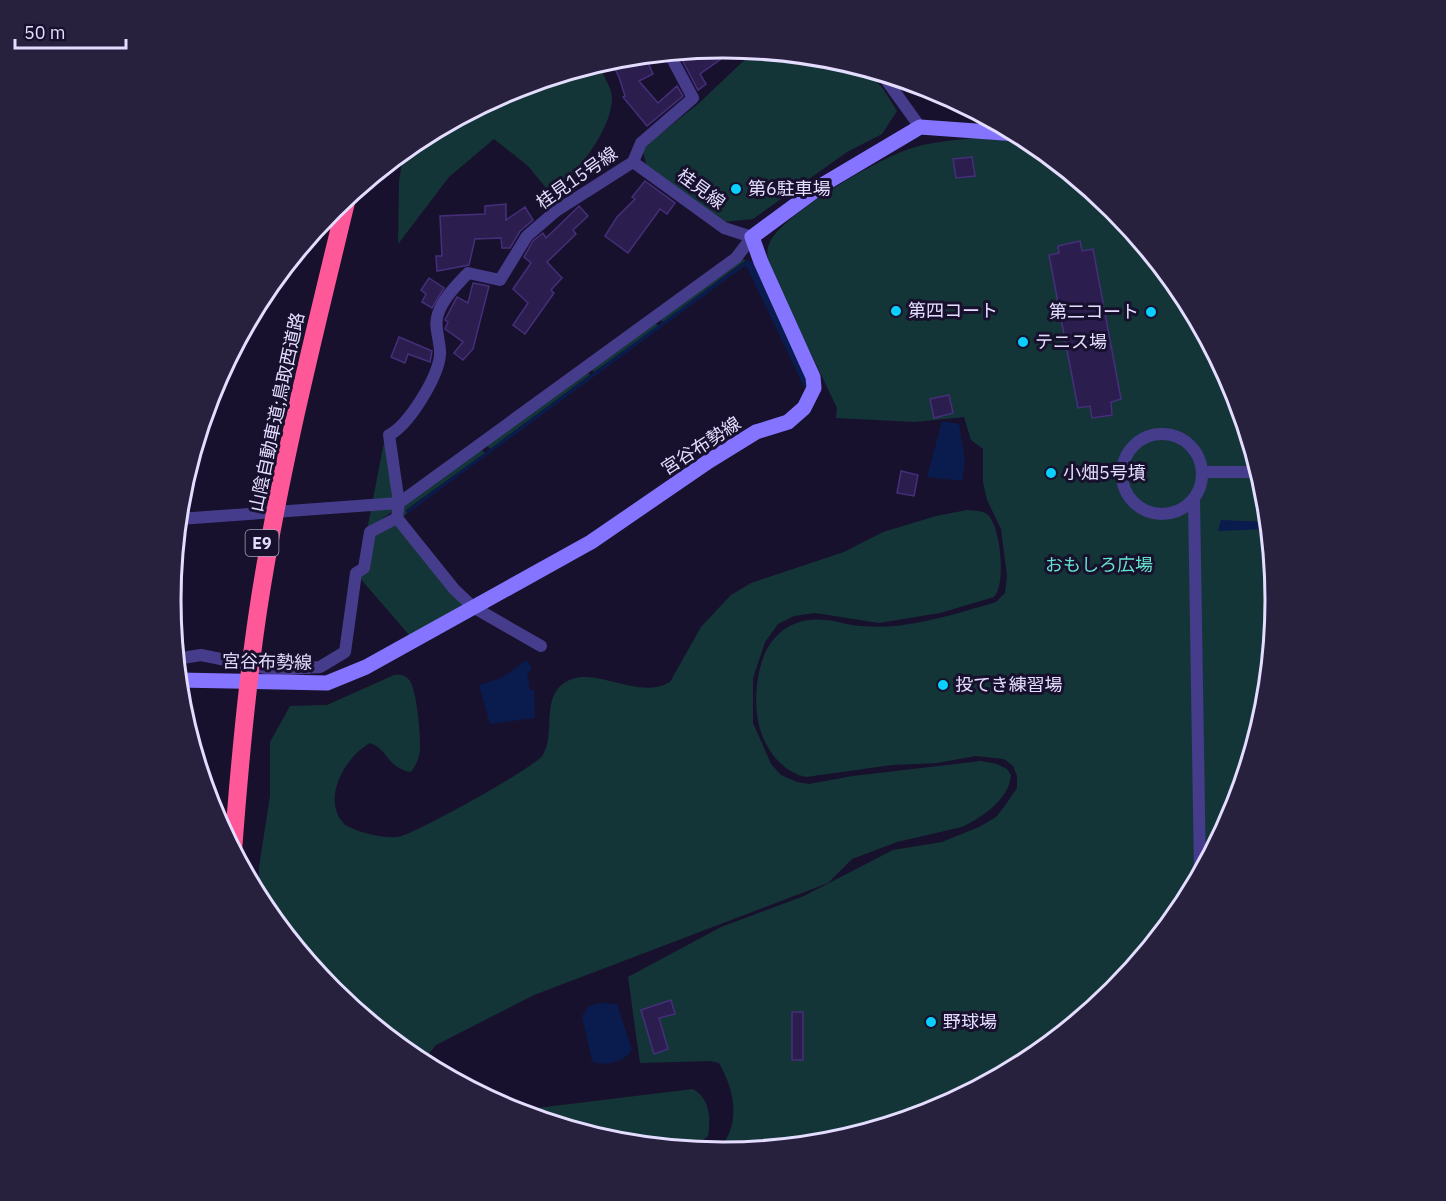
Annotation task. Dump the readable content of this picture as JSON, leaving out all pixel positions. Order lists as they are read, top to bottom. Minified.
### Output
{"streets":{"highway":["山陰自動車道;鳥取西道路","E9"],"street":["桂見15号線","桂見線","宮谷布勢線"]},"crossings":[["桂見15号線","桂見線"],["桂見線","宮谷布勢線"]],"parks":["おもしろ広場"],"places":["第6駐車場","第四コート","第二コート","テニス場","小畑5号墳","投てき練習場","野球場"],"scale_bar":"50 m"}
